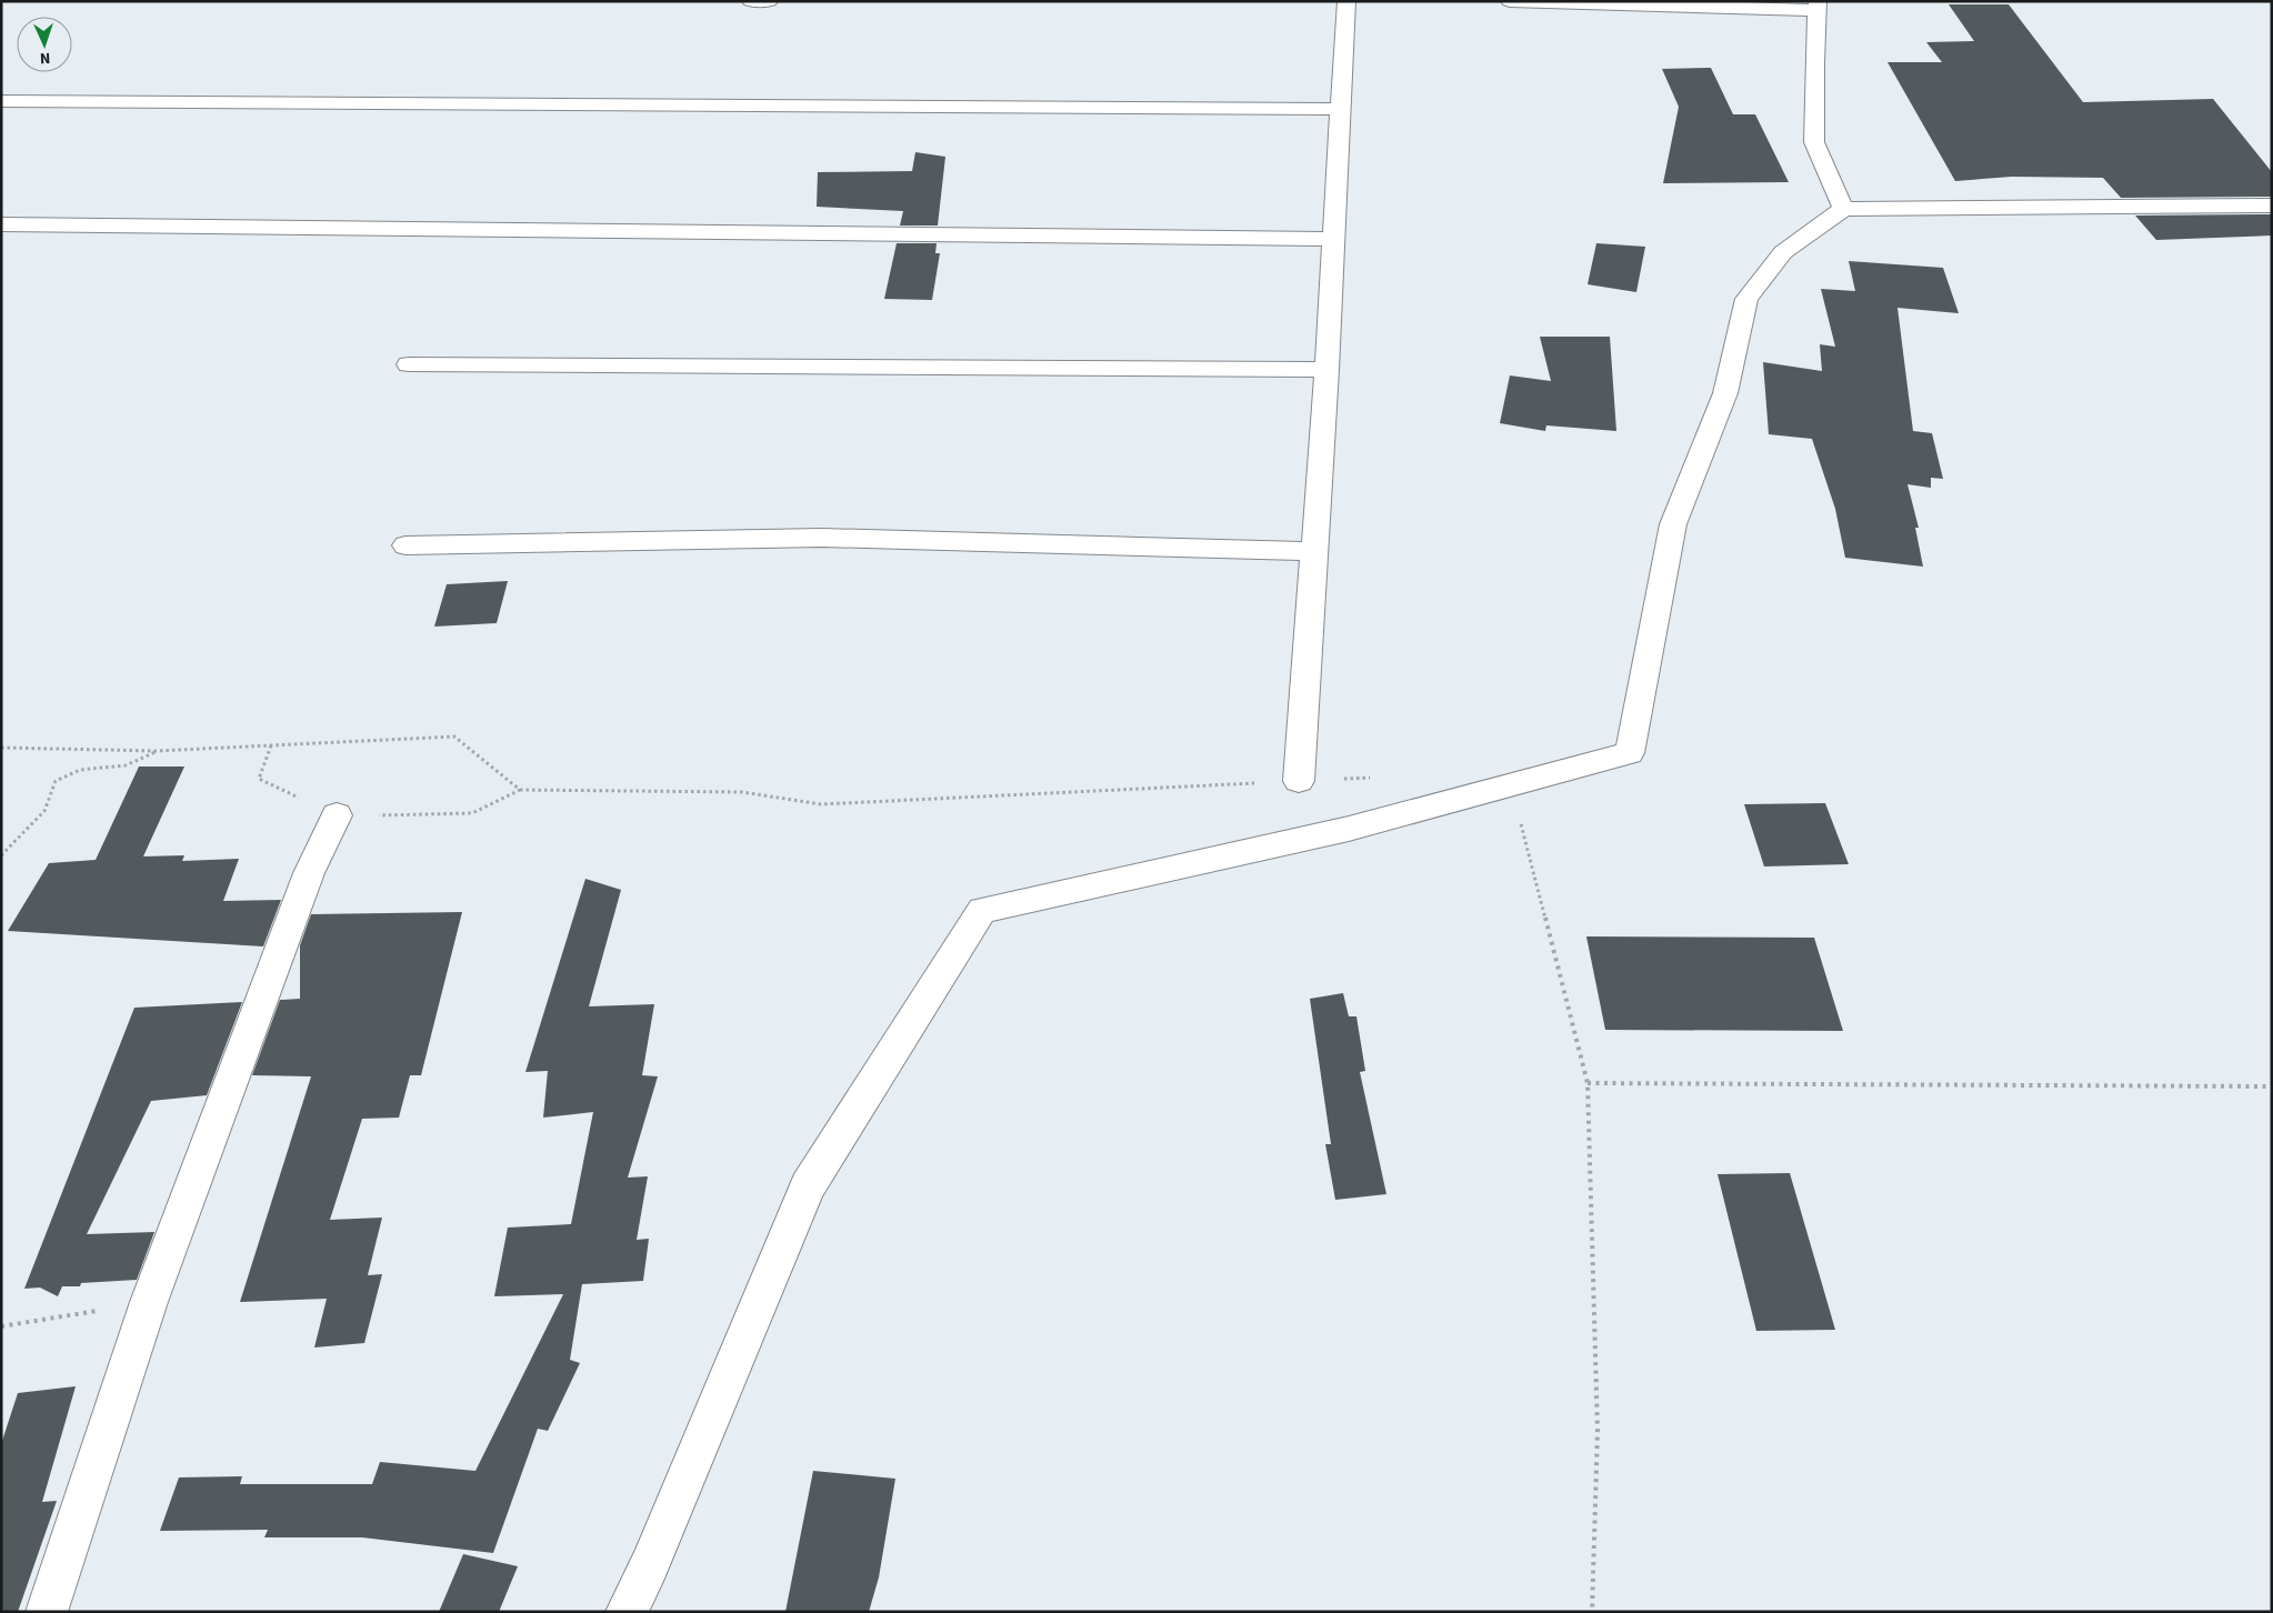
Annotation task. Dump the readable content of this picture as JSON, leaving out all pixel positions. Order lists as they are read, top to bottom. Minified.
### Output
{"north":"bottom"}
